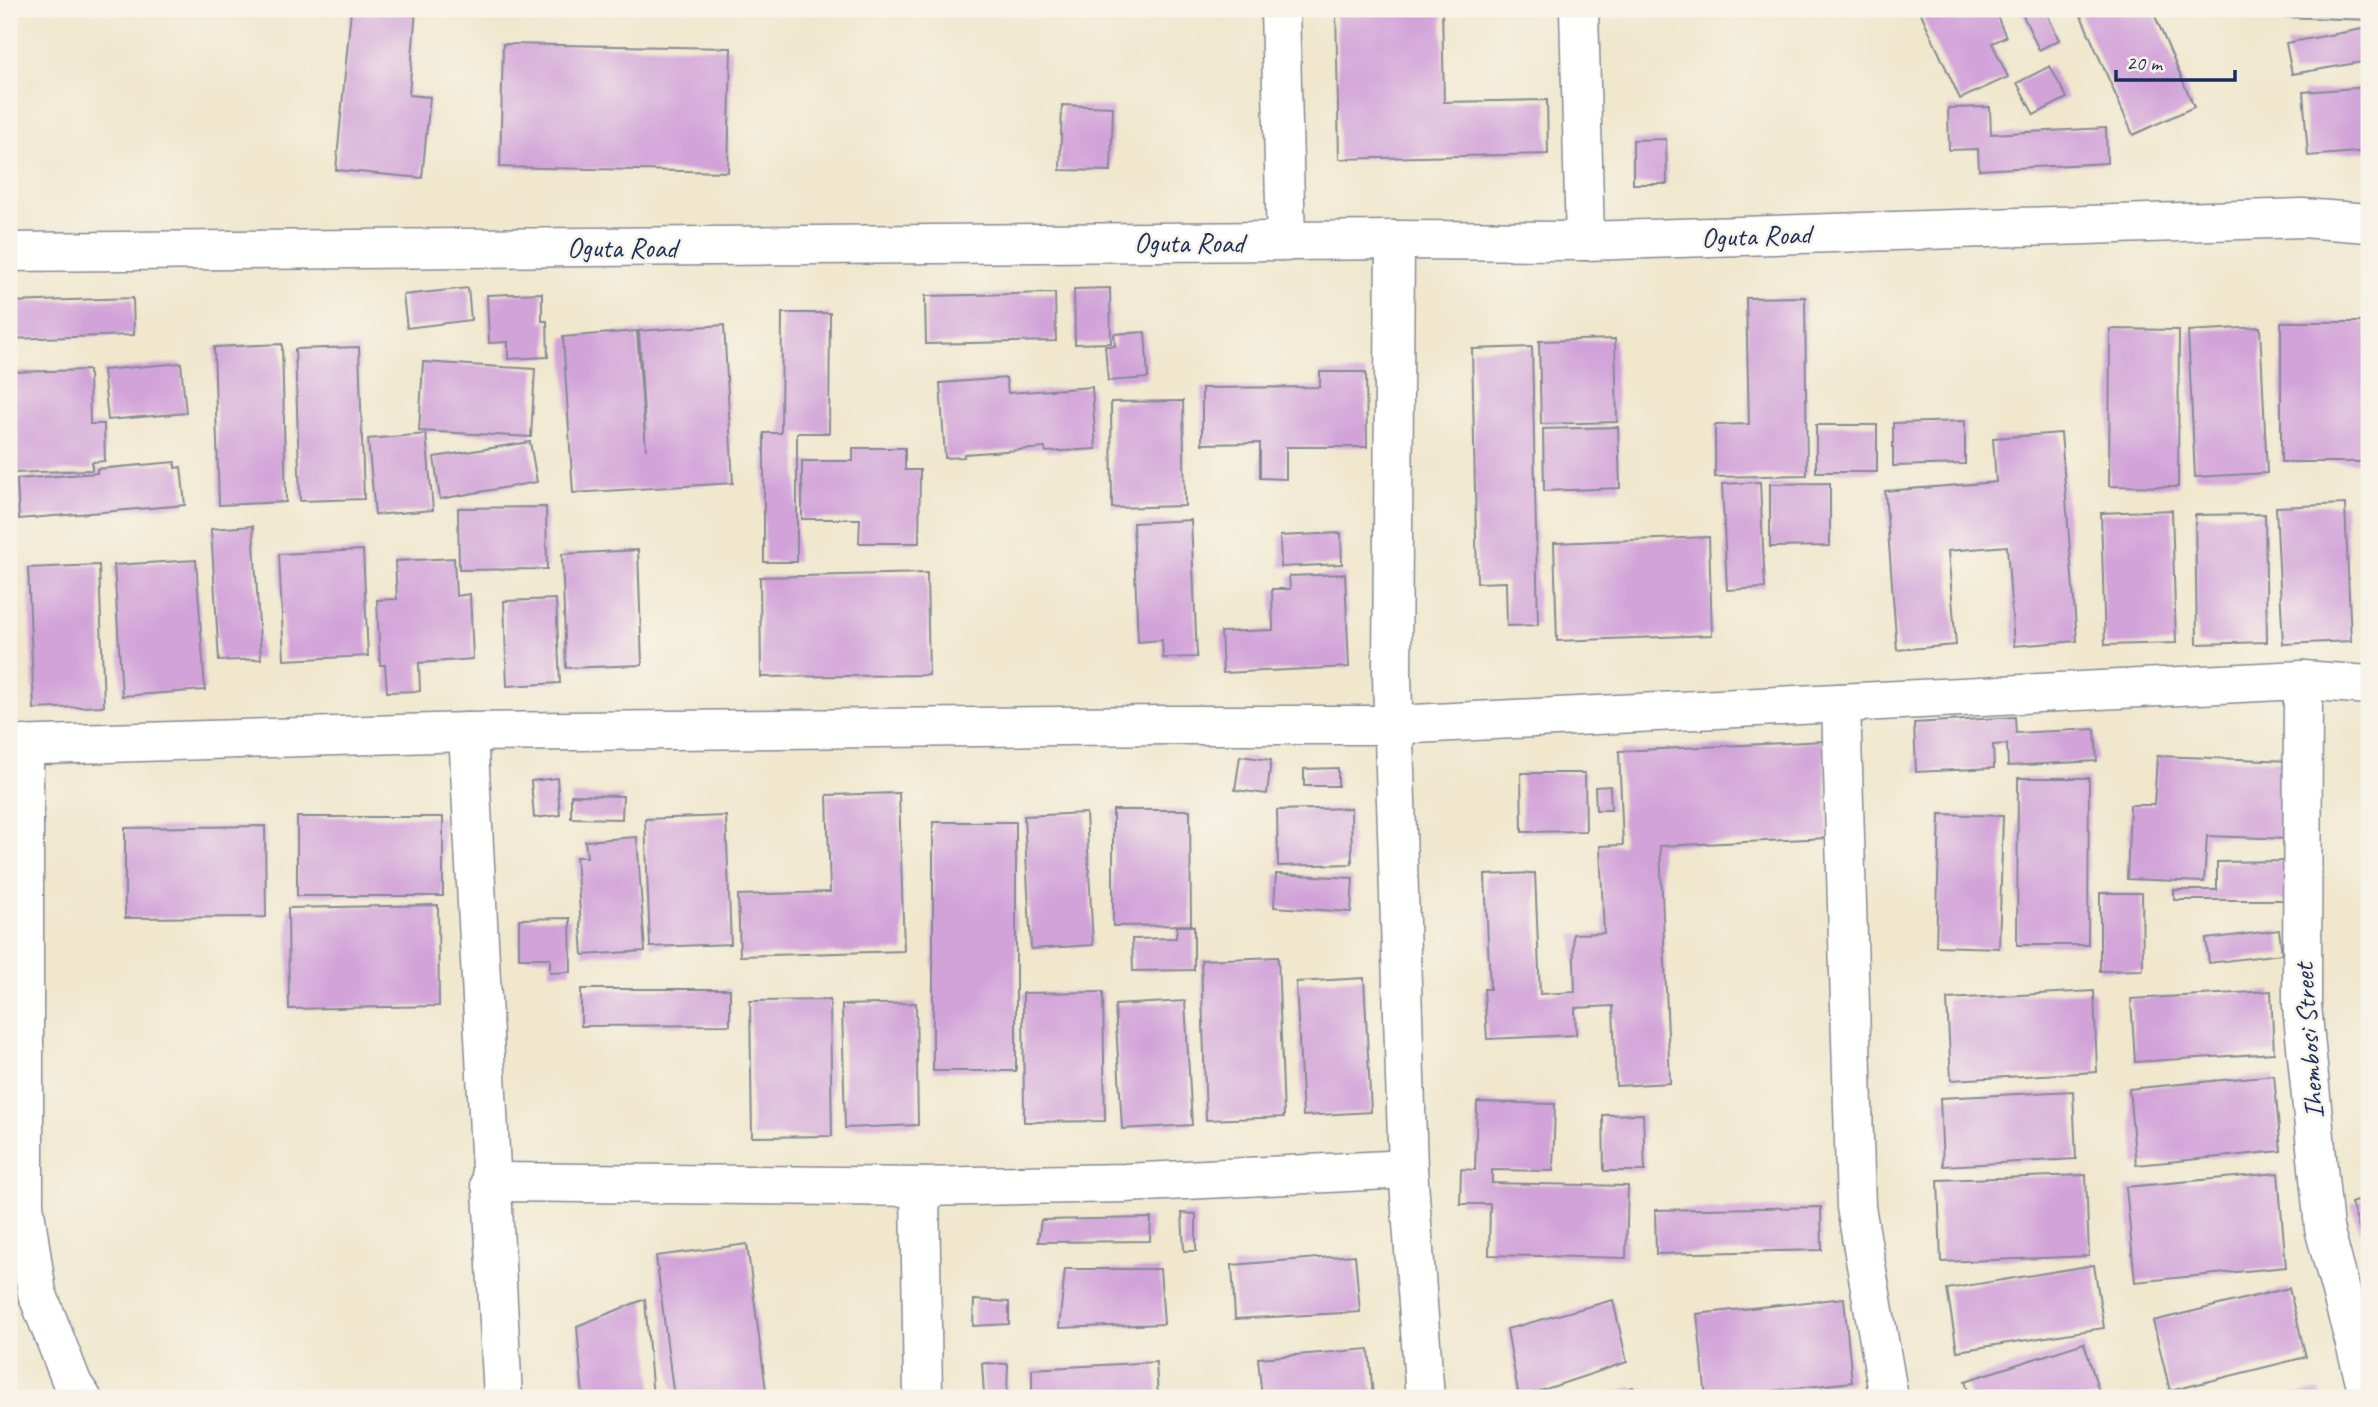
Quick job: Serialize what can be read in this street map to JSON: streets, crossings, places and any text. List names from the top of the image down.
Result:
{
  "streets": {
    "street": ["Oguta Road", "Ihembosi Street"]
  },
  "scale_bar": "20 m"
}
